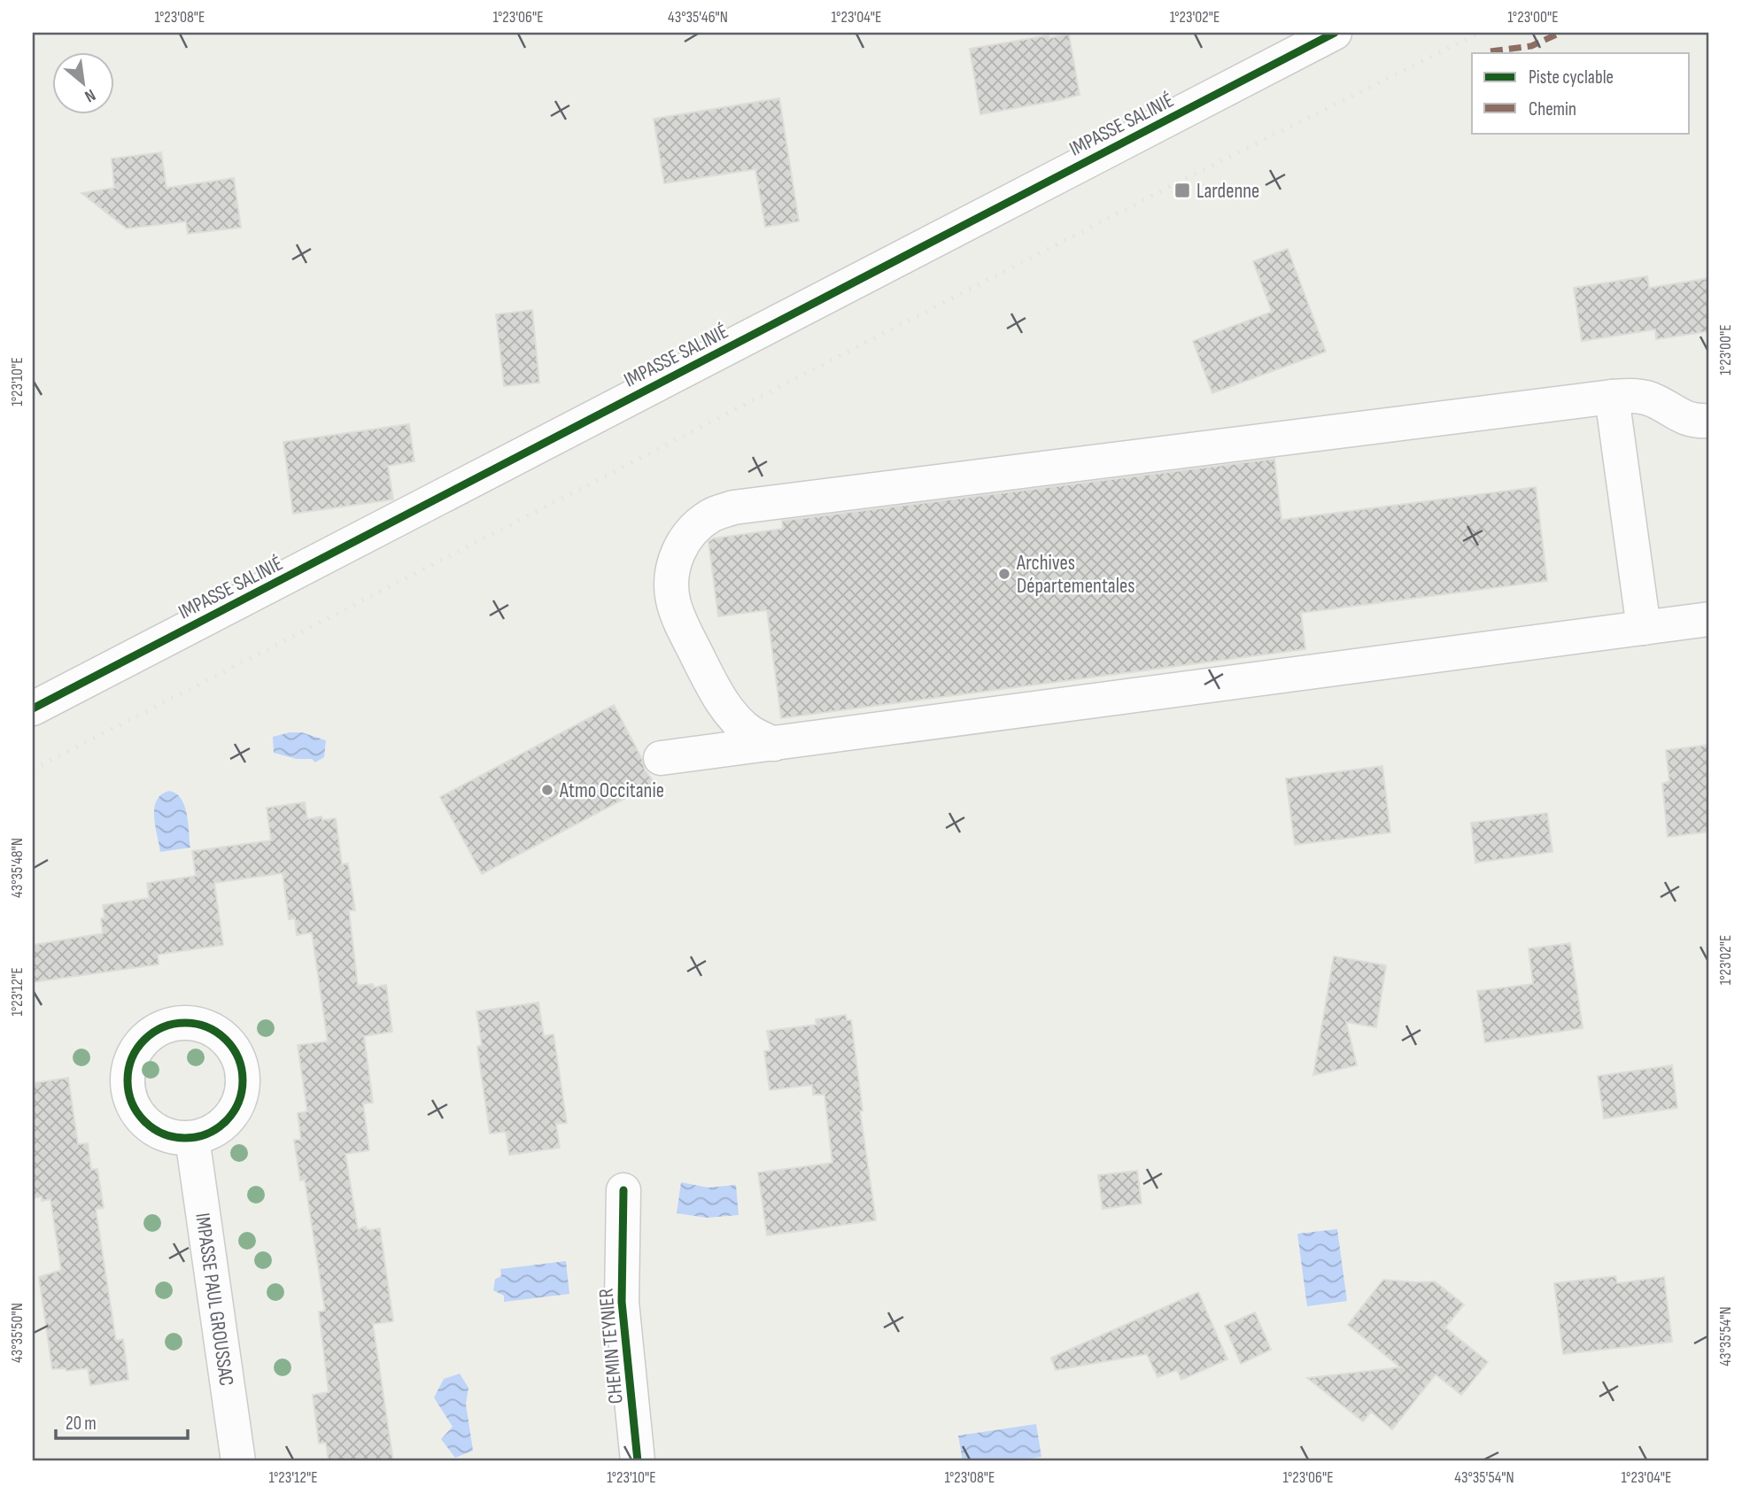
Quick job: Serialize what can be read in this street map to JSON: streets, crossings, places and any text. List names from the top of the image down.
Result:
{
  "streets": {
    "street": ["IMPASSE SALINIÉ", "IMPASSE PAUL GROUSSAC", "CHEMIN TEYNIER"]
  },
  "places": {
    "transit": ["Lardenne"],
    "other": ["Archives Départementales", "Atmo Occitanie"]
  },
  "legend": ["Piste cyclable", "Chemin"],
  "scale_bar": "20 m",
  "north": "bottom right",
  "coordinates": [
    "1°23'08\"E",
    "1°23'06\"E",
    "43°35'46\"N",
    "1°23'04\"E",
    "1°23'02\"E",
    "1°23'00\"E",
    "1°23'10\"E",
    "43°35'48\"N",
    "1°23'12\"E",
    "43°35'50\"N",
    "43°35'54\"N"
  ]
}
